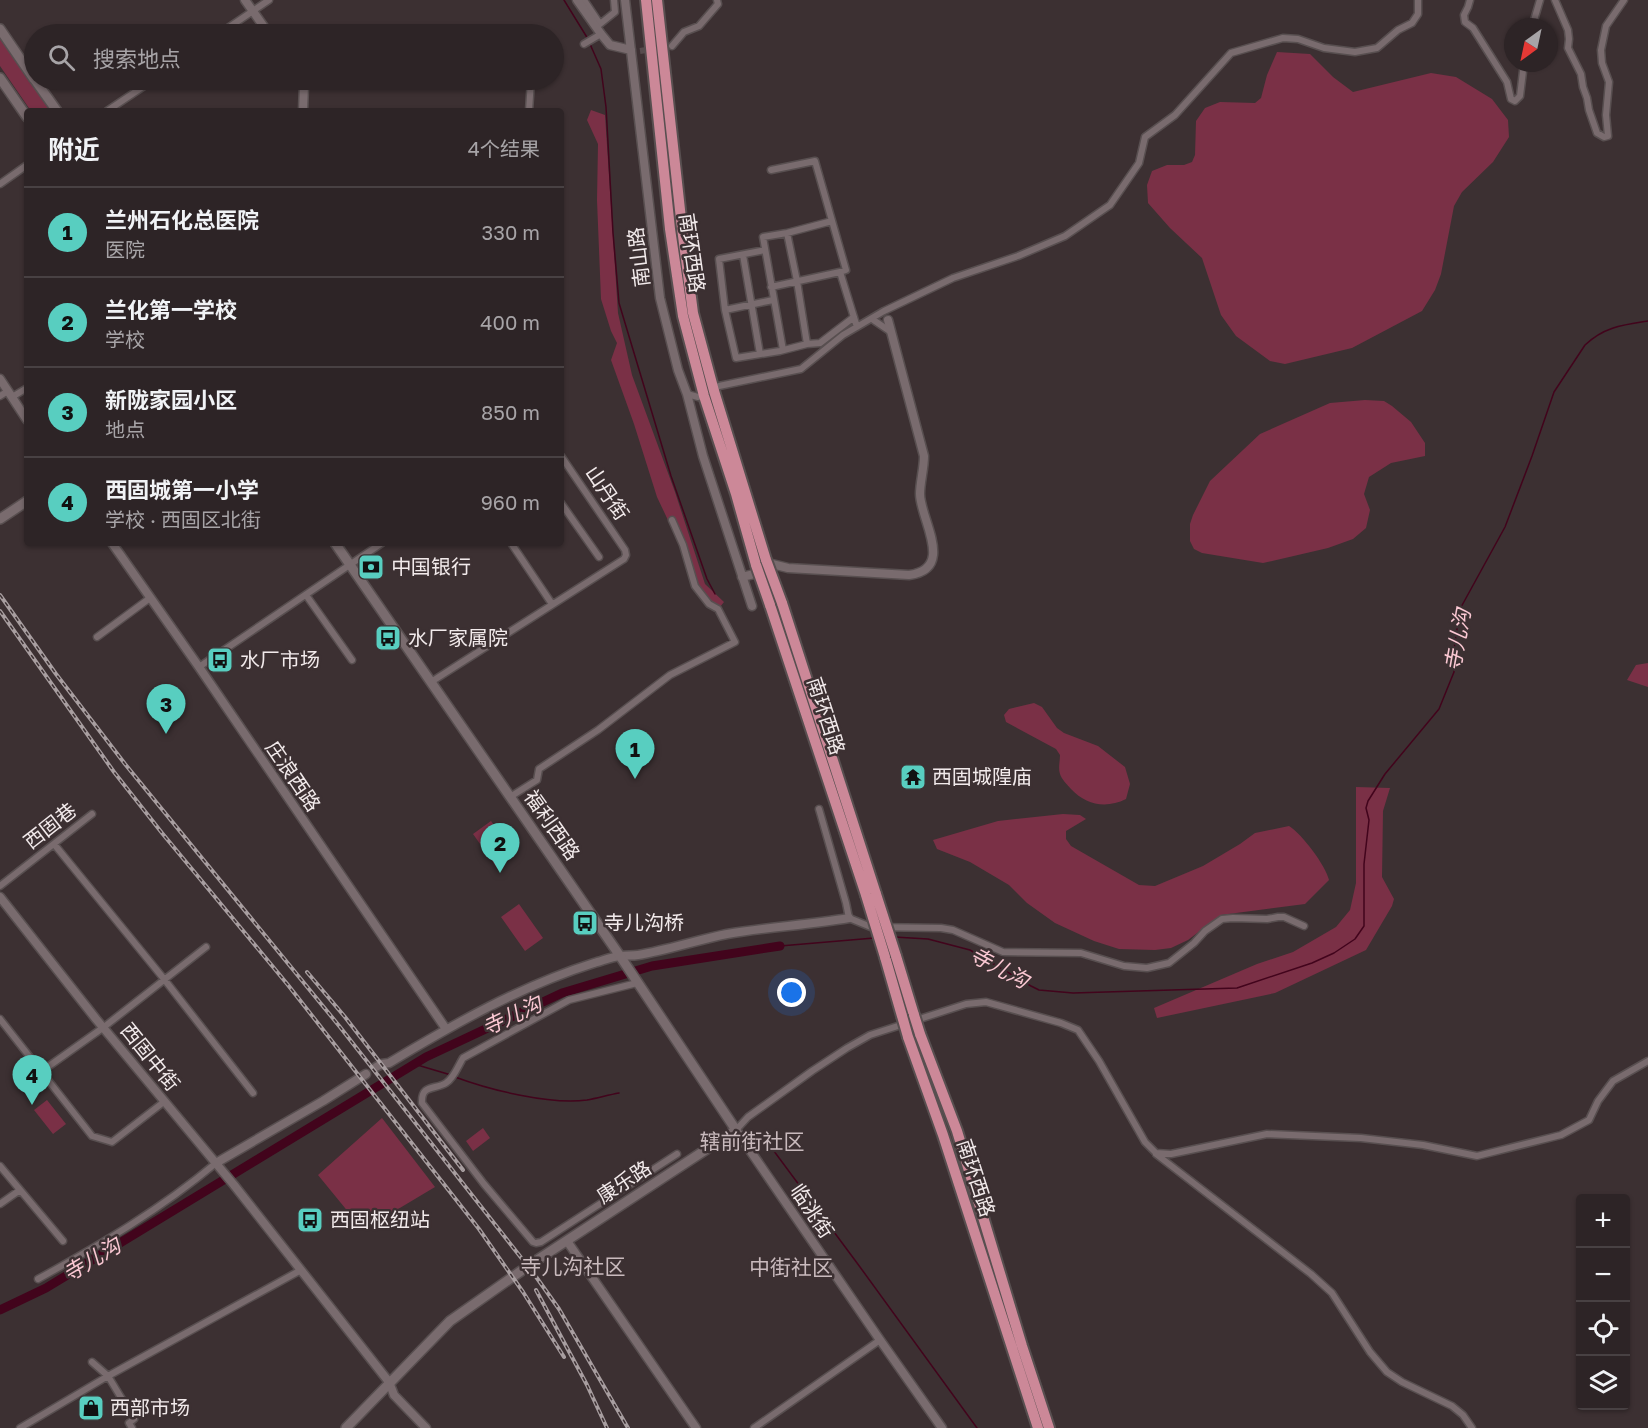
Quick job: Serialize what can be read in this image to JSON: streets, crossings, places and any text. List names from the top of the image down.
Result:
{
  "streets": {
    "highway": ["南环西路"],
    "main road": ["福利西路", "康乐路"],
    "street": [
      "南山路",
      "山丹街",
      "庄浪西路",
      "西固巷",
      "西固中街",
      "临洮街"
    ]
  },
  "crossings": [
    ["福利西路", "康乐路"],
    ["福利西路", "临洮街"],
    ["康乐路", "临洮街"]
  ],
  "districts": ["辖前街社区", "寺儿沟社区", "中街社区"],
  "water": ["寺儿沟"],
  "places": {
    "bank": ["中国银行"],
    "bus stop": [
      "水厂家属院",
      "水厂市场",
      "寺儿沟桥",
      "西固枢纽站"
    ],
    "temple": ["西固城隍庙"],
    "shop": ["西部市场"]
  },
  "north": "bottom left",
  "page": {
    "search": "搜索地点",
    "heading": ["附近", "4个结果"],
    "list": [
      {
        "mark": "1",
        "name": "兰州石化总医院",
        "note": "医院",
        "value": "330 m"
      },
      {
        "mark": "2",
        "name": "兰化第一学校",
        "note": "学校",
        "value": "400 m"
      },
      {
        "mark": "3",
        "name": "新陇家园小区",
        "note": "地点",
        "value": "850 m"
      },
      {
        "mark": "4",
        "name": "西固城第一小学",
        "note": "学校 · 西固区北街",
        "value": "960 m"
      }
    ],
    "pins": [
      "3",
      "1",
      "2",
      "4"
    ],
    "map_buttons": ["+", "−"]
  }
}
